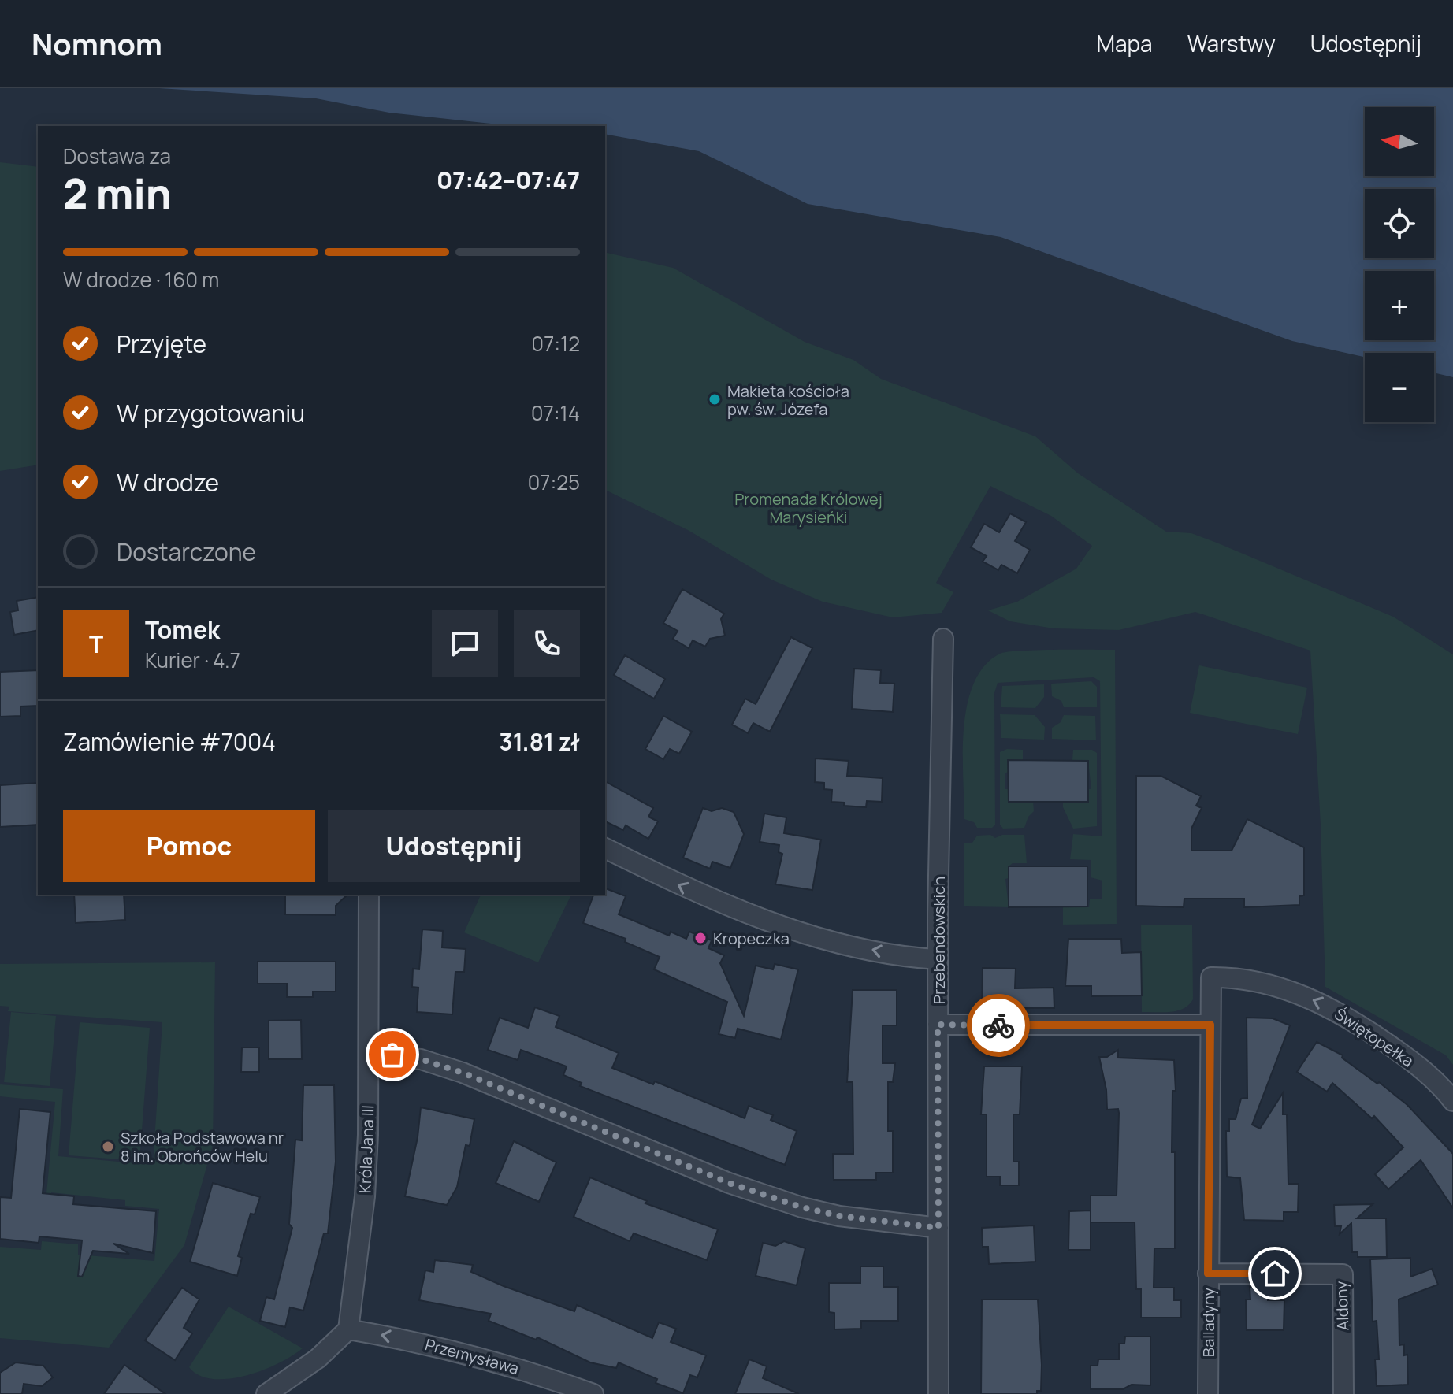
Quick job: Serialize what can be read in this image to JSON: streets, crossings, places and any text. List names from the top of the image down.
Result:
{
  "streets": {
    "street": [
      "Przebendowskich",
      "Świętopełka",
      "Króla Jana III",
      "Aldony",
      "Balladyny",
      "Przemysława"
    ]
  },
  "crossings": [
    ["Świętopełka", "Balladyny"],
    ["Króla Jana III", "Przemysława"],
    ["Aldony", "Balladyny"]
  ],
  "one_way": ["Świętopełka", "Przemysława"],
  "parks": ["Promenada Królowej Marysieńki"],
  "places": ["Makieta kościoła pw. św. Józefa", "Kropeczka", "Szkoła Podstawowa nr 8 im. Obrońców Helu"],
  "north": "left",
  "page": {
    "header": "Nomnom",
    "nav": ["Mapa", "Warstwy", "Udostępnij"],
    "map_buttons": ["+", "−"],
    "heading": ["2 min", "Dostawa za", "07:42–07:47"],
    "panel": [
      "Tomek",
      "Kurier · 4.7",
      "Zamówienie #7004",
      "31.81 zł"
    ],
    "bar": "W drodze · 160 m",
    "list": [
      ["Przyjęte", "07:12"],
      ["W przygotowaniu", "07:14"],
      ["W drodze", "07:25"],
      "Dostarczone"
    ],
    "round": "T",
    "buttons": ["Pomoc", "Udostępnij"]
  }
}
